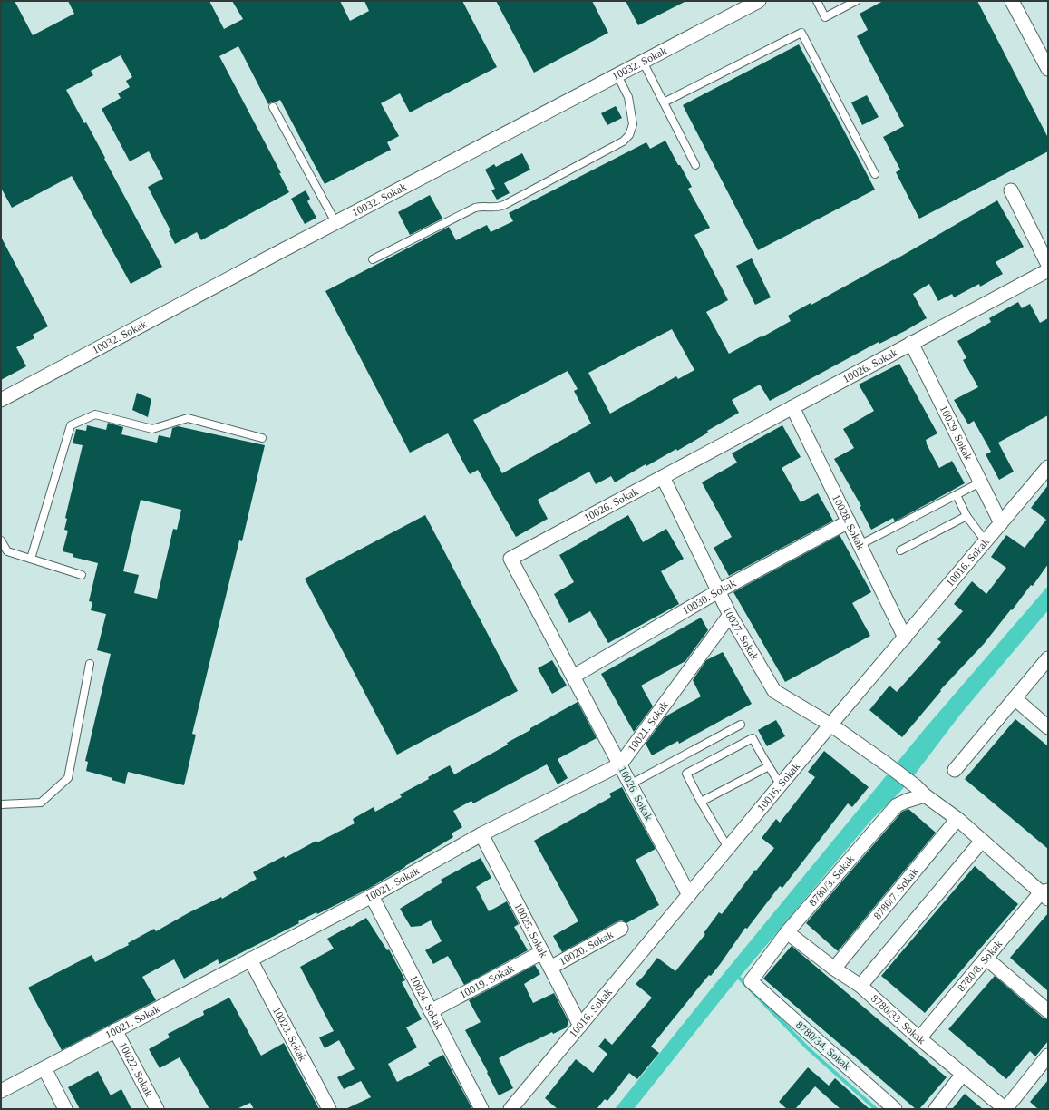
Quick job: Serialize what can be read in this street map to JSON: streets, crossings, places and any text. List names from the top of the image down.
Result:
{
  "streets": {
    "street": [
      "10032. Sokak",
      "10026. Sokak",
      "10029. Sokak",
      "10028. Sokak",
      "10016. Sokak",
      "10030. Sokak",
      "10027. Sokak",
      "10021. Sokak",
      "8780/3. Sokak",
      "8780/7. Sokak",
      "10025. Sokak",
      "10020. Sokak",
      "8780/8. Sokak",
      "10019. Sokak",
      "10024. Sokak",
      "8780/33. Sokak",
      "10023. Sokak",
      "8780/34. Sokak",
      "10022. Sokak"
    ]
  },
  "crossings": [
    ["10026. Sokak", "10029. Sokak"],
    ["10026. Sokak", "10028. Sokak"],
    ["10026. Sokak", "10016. Sokak"],
    ["10026. Sokak", "10030. Sokak"],
    ["10026. Sokak", "10027. Sokak"],
    ["10026. Sokak", "10021. Sokak"],
    ["10029. Sokak", "10016. Sokak"],
    ["10028. Sokak", "10016. Sokak"],
    ["10028. Sokak", "10030. Sokak"],
    ["10016. Sokak", "10027. Sokak"],
    ["10016. Sokak", "10025. Sokak"],
    ["10030. Sokak", "10027. Sokak"],
    ["10027. Sokak", "10021. Sokak"],
    ["10027. Sokak", "8780/3. Sokak"],
    ["10027. Sokak", "8780/7. Sokak"],
    ["10027. Sokak", "8780/8. Sokak"],
    ["10021. Sokak", "10025. Sokak"],
    ["10021. Sokak", "10024. Sokak"],
    ["10021. Sokak", "10023. Sokak"],
    ["10021. Sokak", "10022. Sokak"],
    ["8780/3. Sokak", "8780/33. Sokak"],
    ["8780/3. Sokak", "8780/34. Sokak"],
    ["8780/7. Sokak", "8780/33. Sokak"],
    ["10025. Sokak", "10020. Sokak"],
    ["10025. Sokak", "10019. Sokak"],
    ["8780/8. Sokak", "8780/33. Sokak"],
    ["10019. Sokak", "10024. Sokak"]
  ]
}
